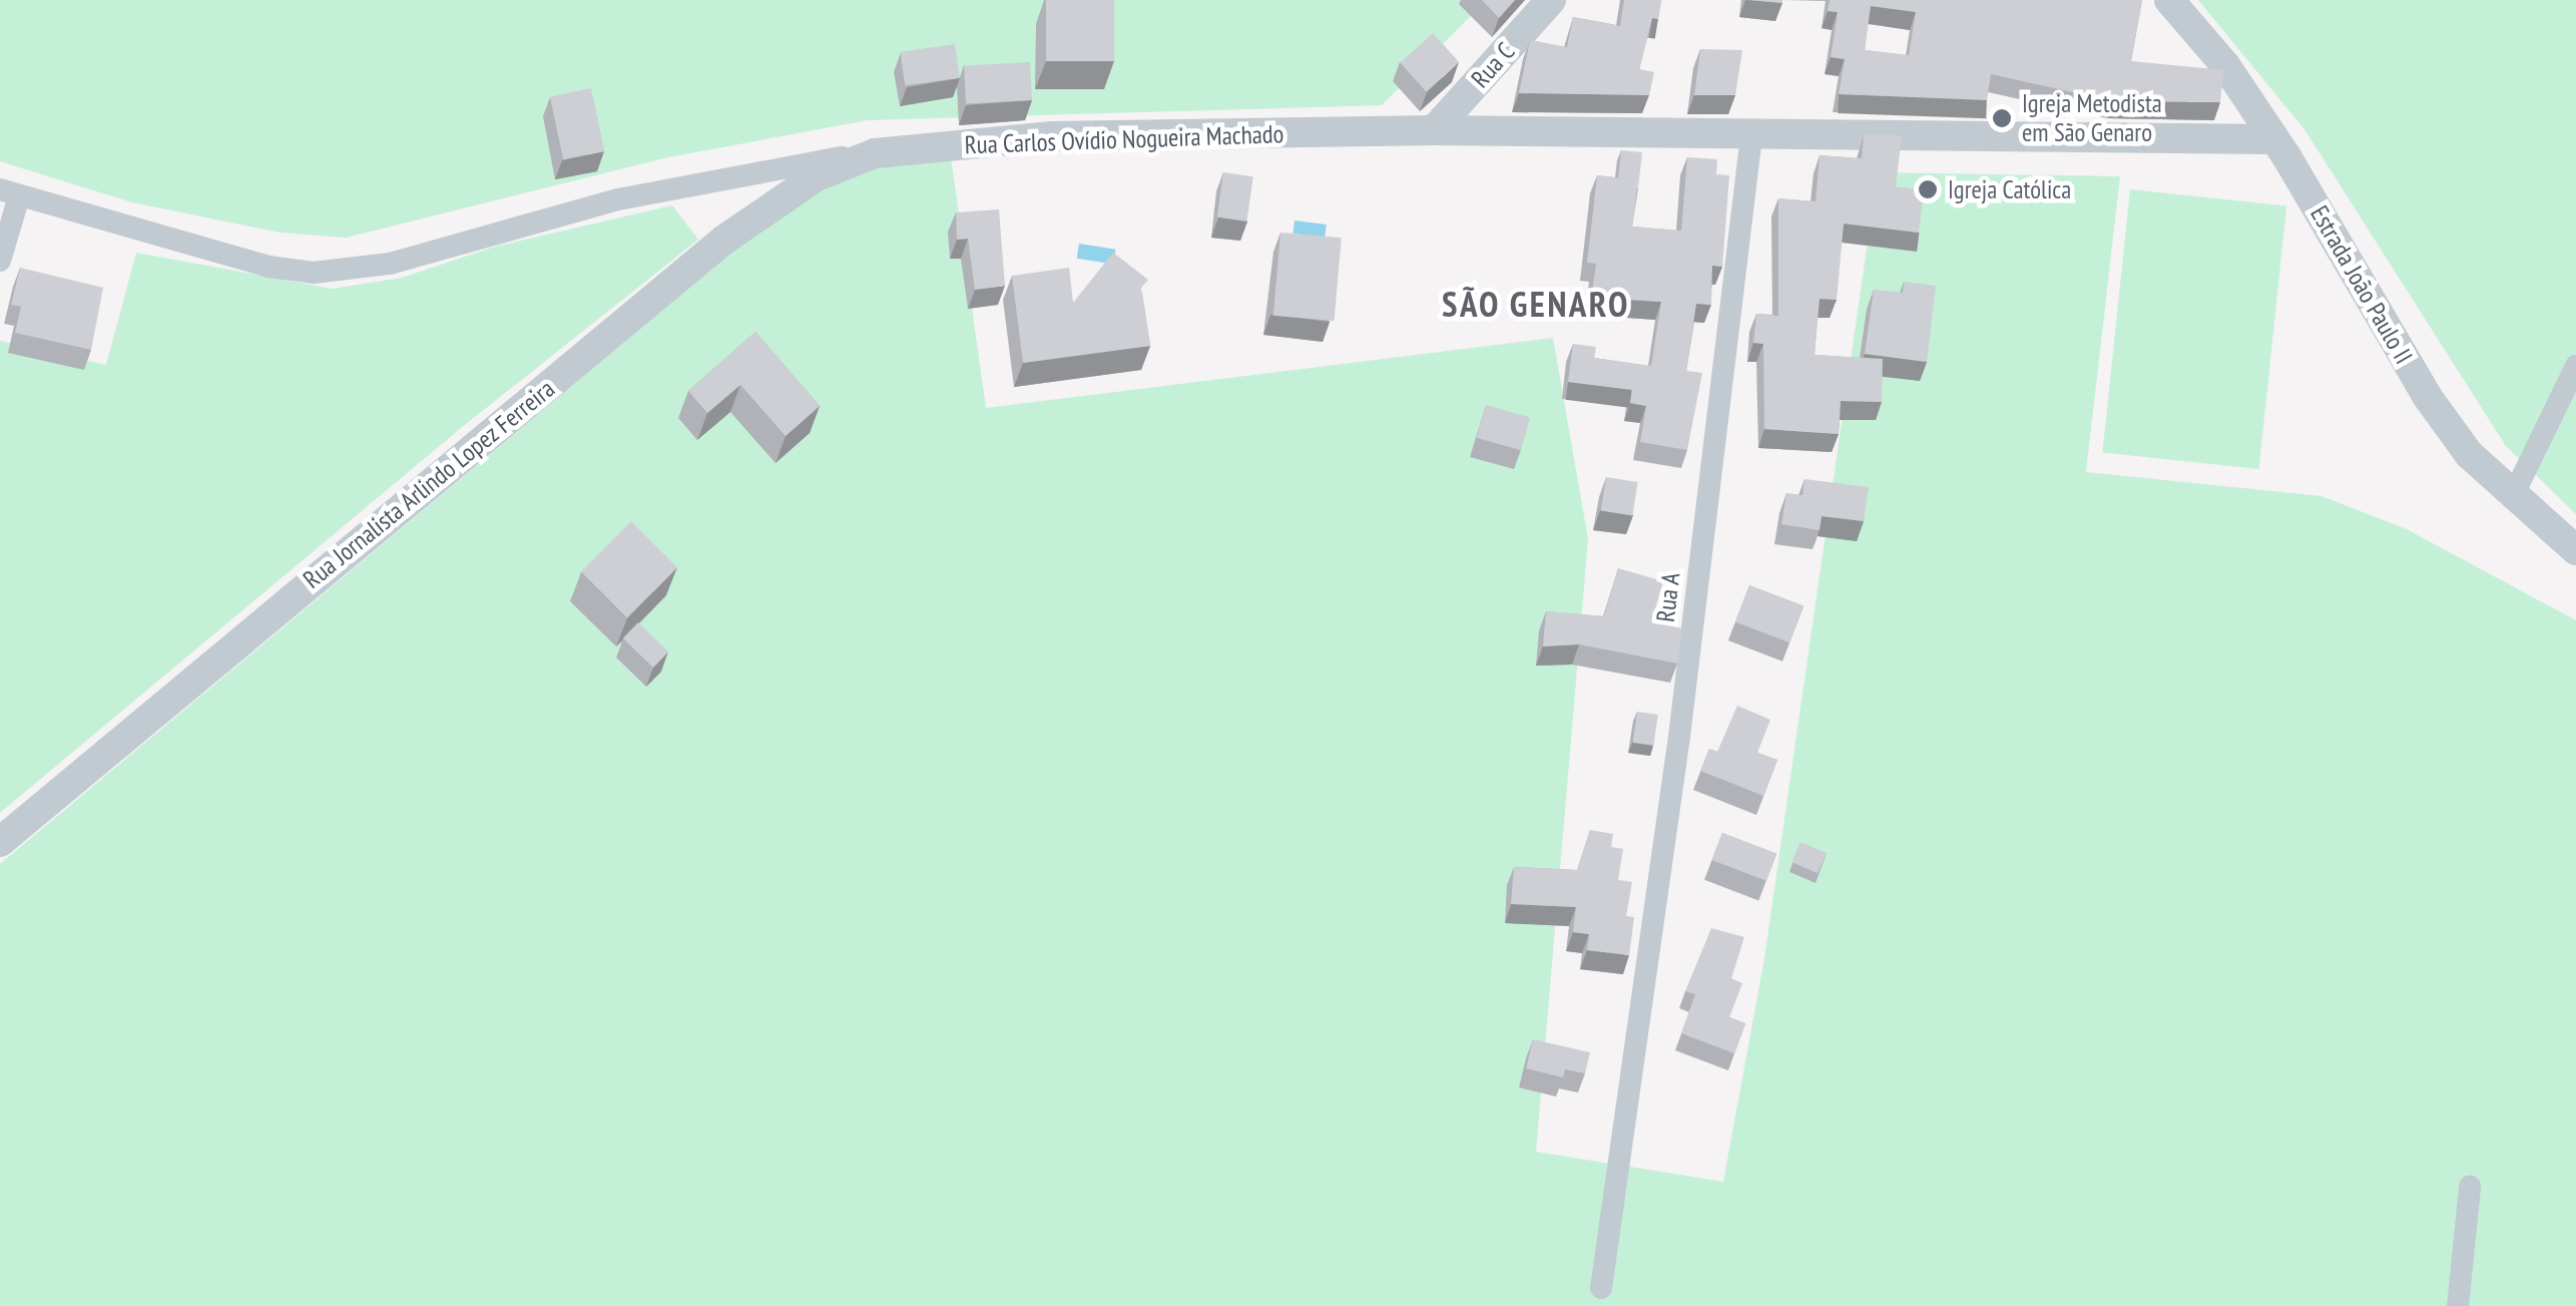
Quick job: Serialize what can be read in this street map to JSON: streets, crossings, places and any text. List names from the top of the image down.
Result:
{
  "streets": {
    "street": [
      "Rua C",
      "Rua Carlos Ovídio Nogueira Machado",
      "Estrada João Paulo II",
      "Rua Jornalista Arlindo Lopez Ferreira",
      "Rua A"
    ]
  },
  "crossings": [
    ["Rua C", "Rua Carlos Ovídio Nogueira Machado"],
    ["Rua Carlos Ovídio Nogueira Machado", "Estrada João Paulo II"],
    ["Rua Carlos Ovídio Nogueira Machado", "Rua Jornalista Arlindo Lopez Ferreira"],
    ["Rua Carlos Ovídio Nogueira Machado", "Rua A"]
  ],
  "districts": ["SÃO GENARO"],
  "places": ["Igreja Metodista em São Genaro", "Igreja Católica"]
}
